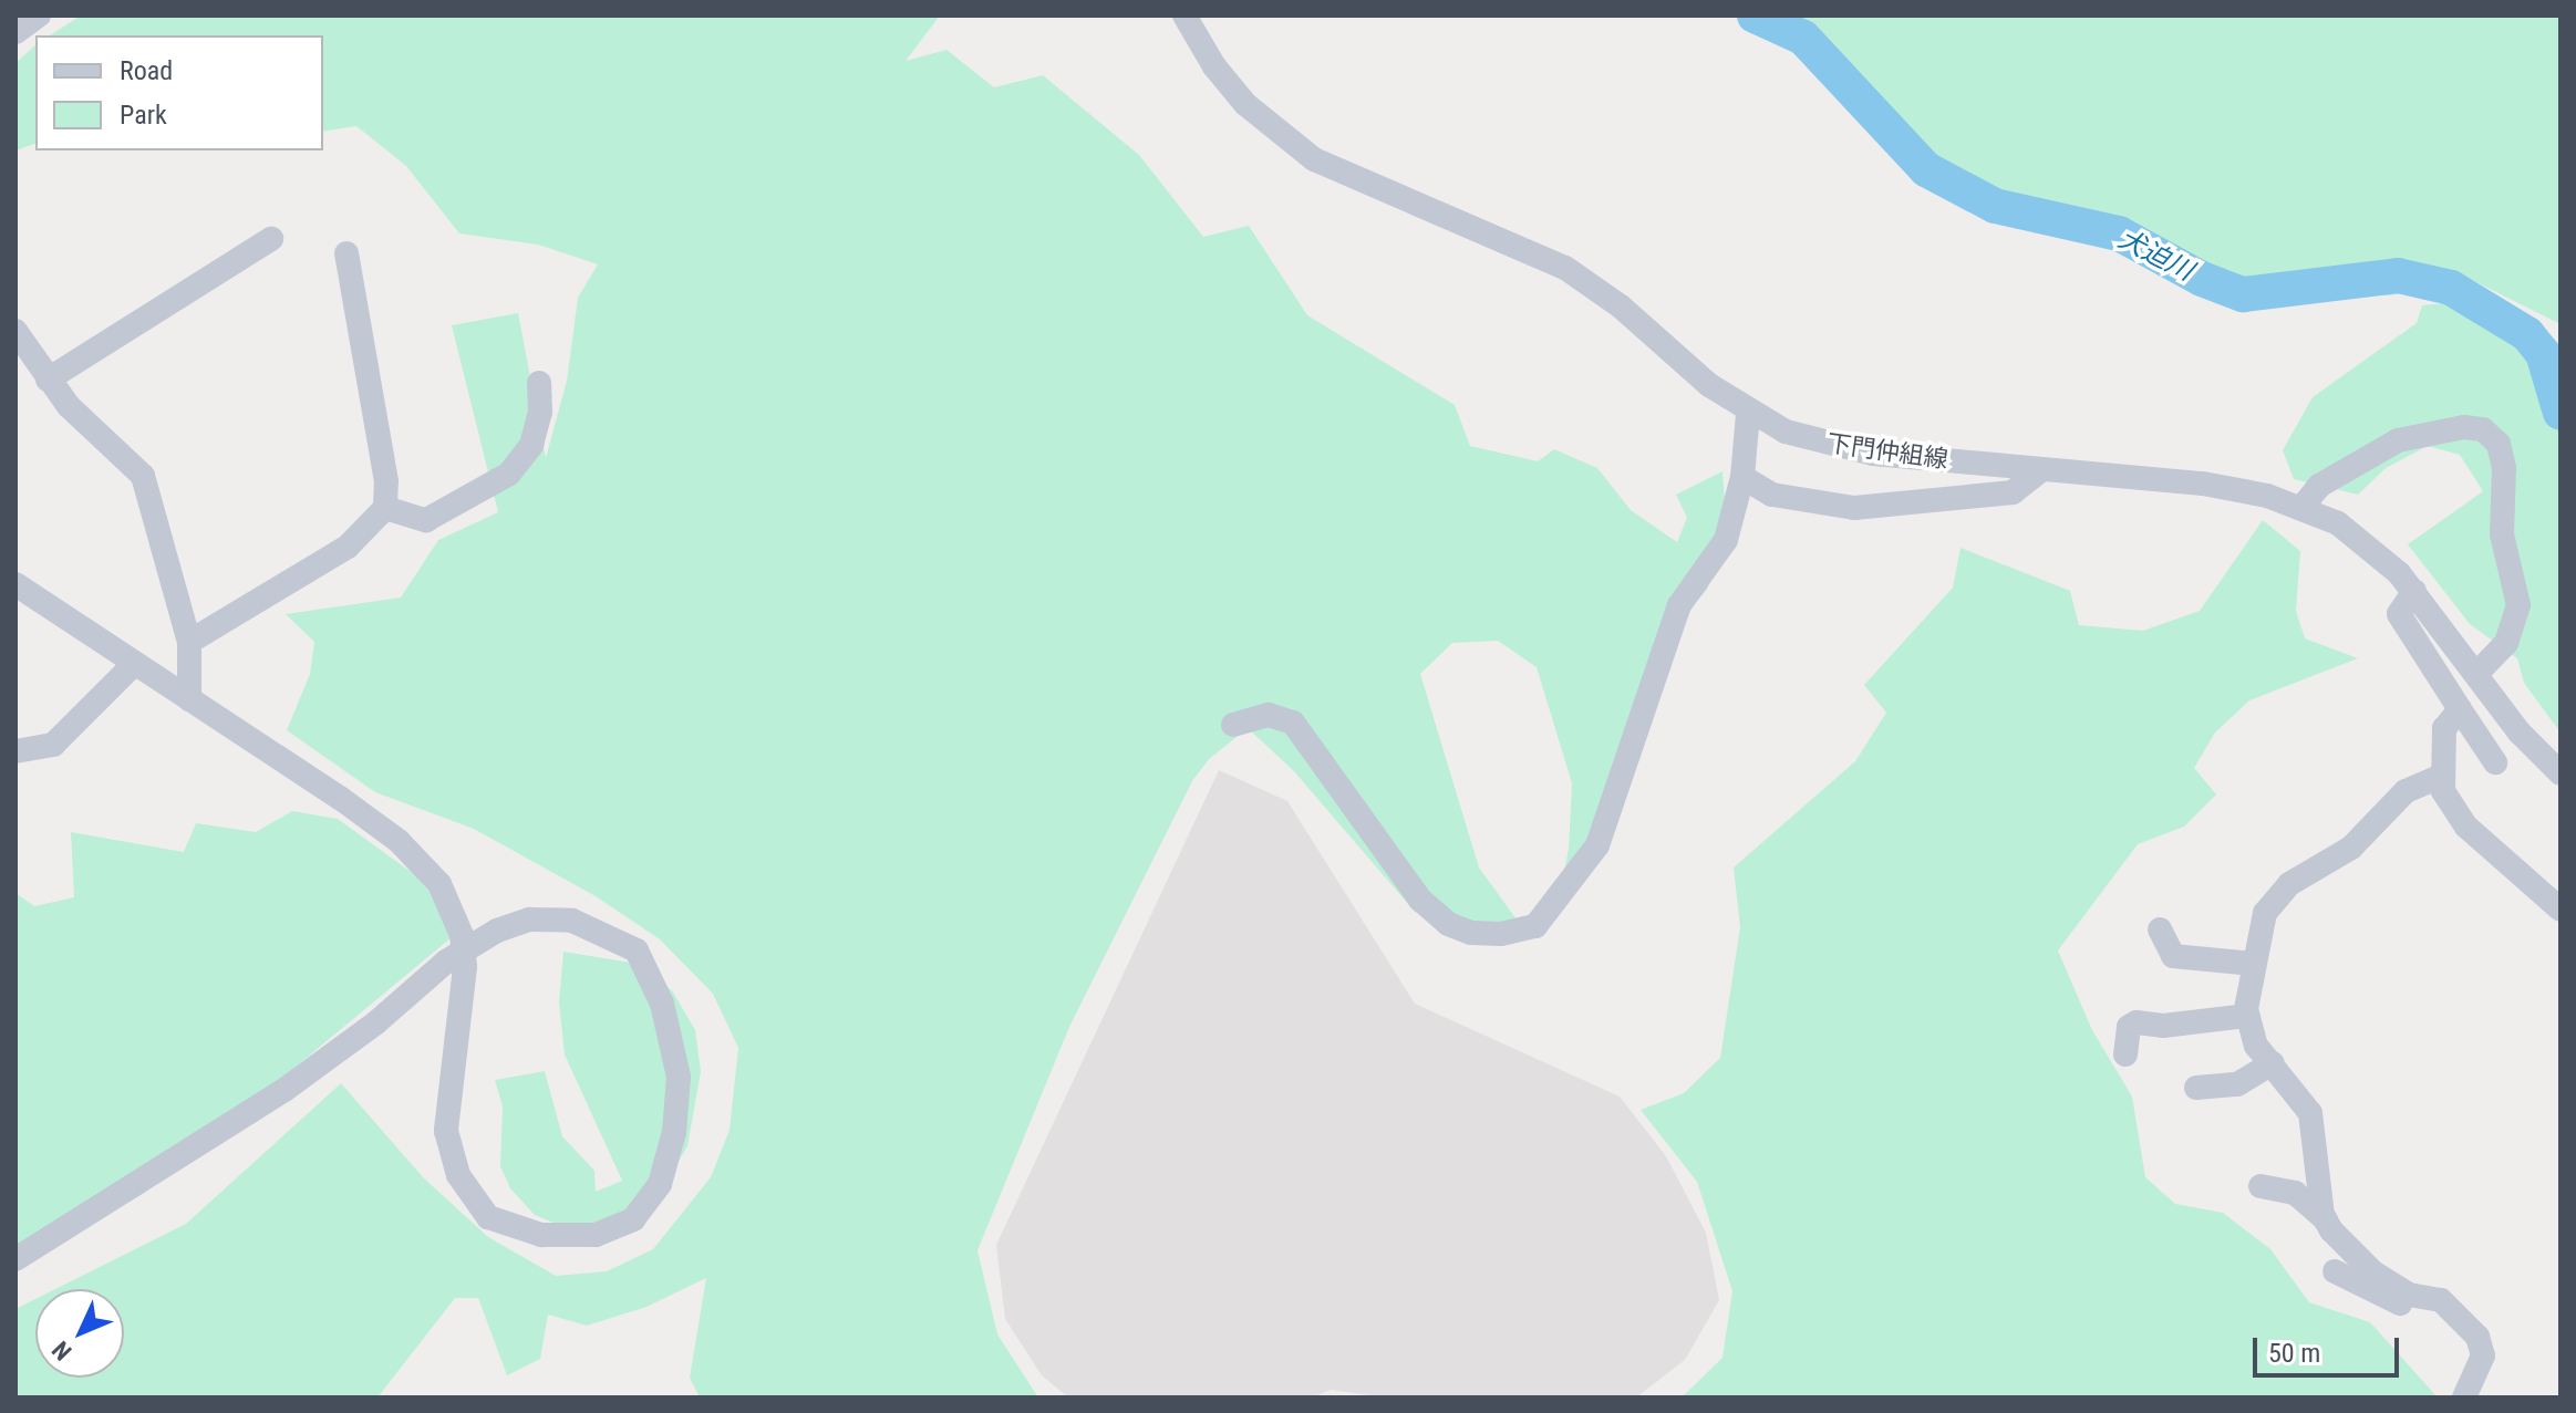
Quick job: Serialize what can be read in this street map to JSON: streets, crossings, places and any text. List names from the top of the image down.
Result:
{
  "streets": {
    "street": ["下門仲組線"]
  },
  "water": ["犬迫川"],
  "legend": ["Road", "Park"],
  "scale_bar": "50 m",
  "north": "bottom left"
}
